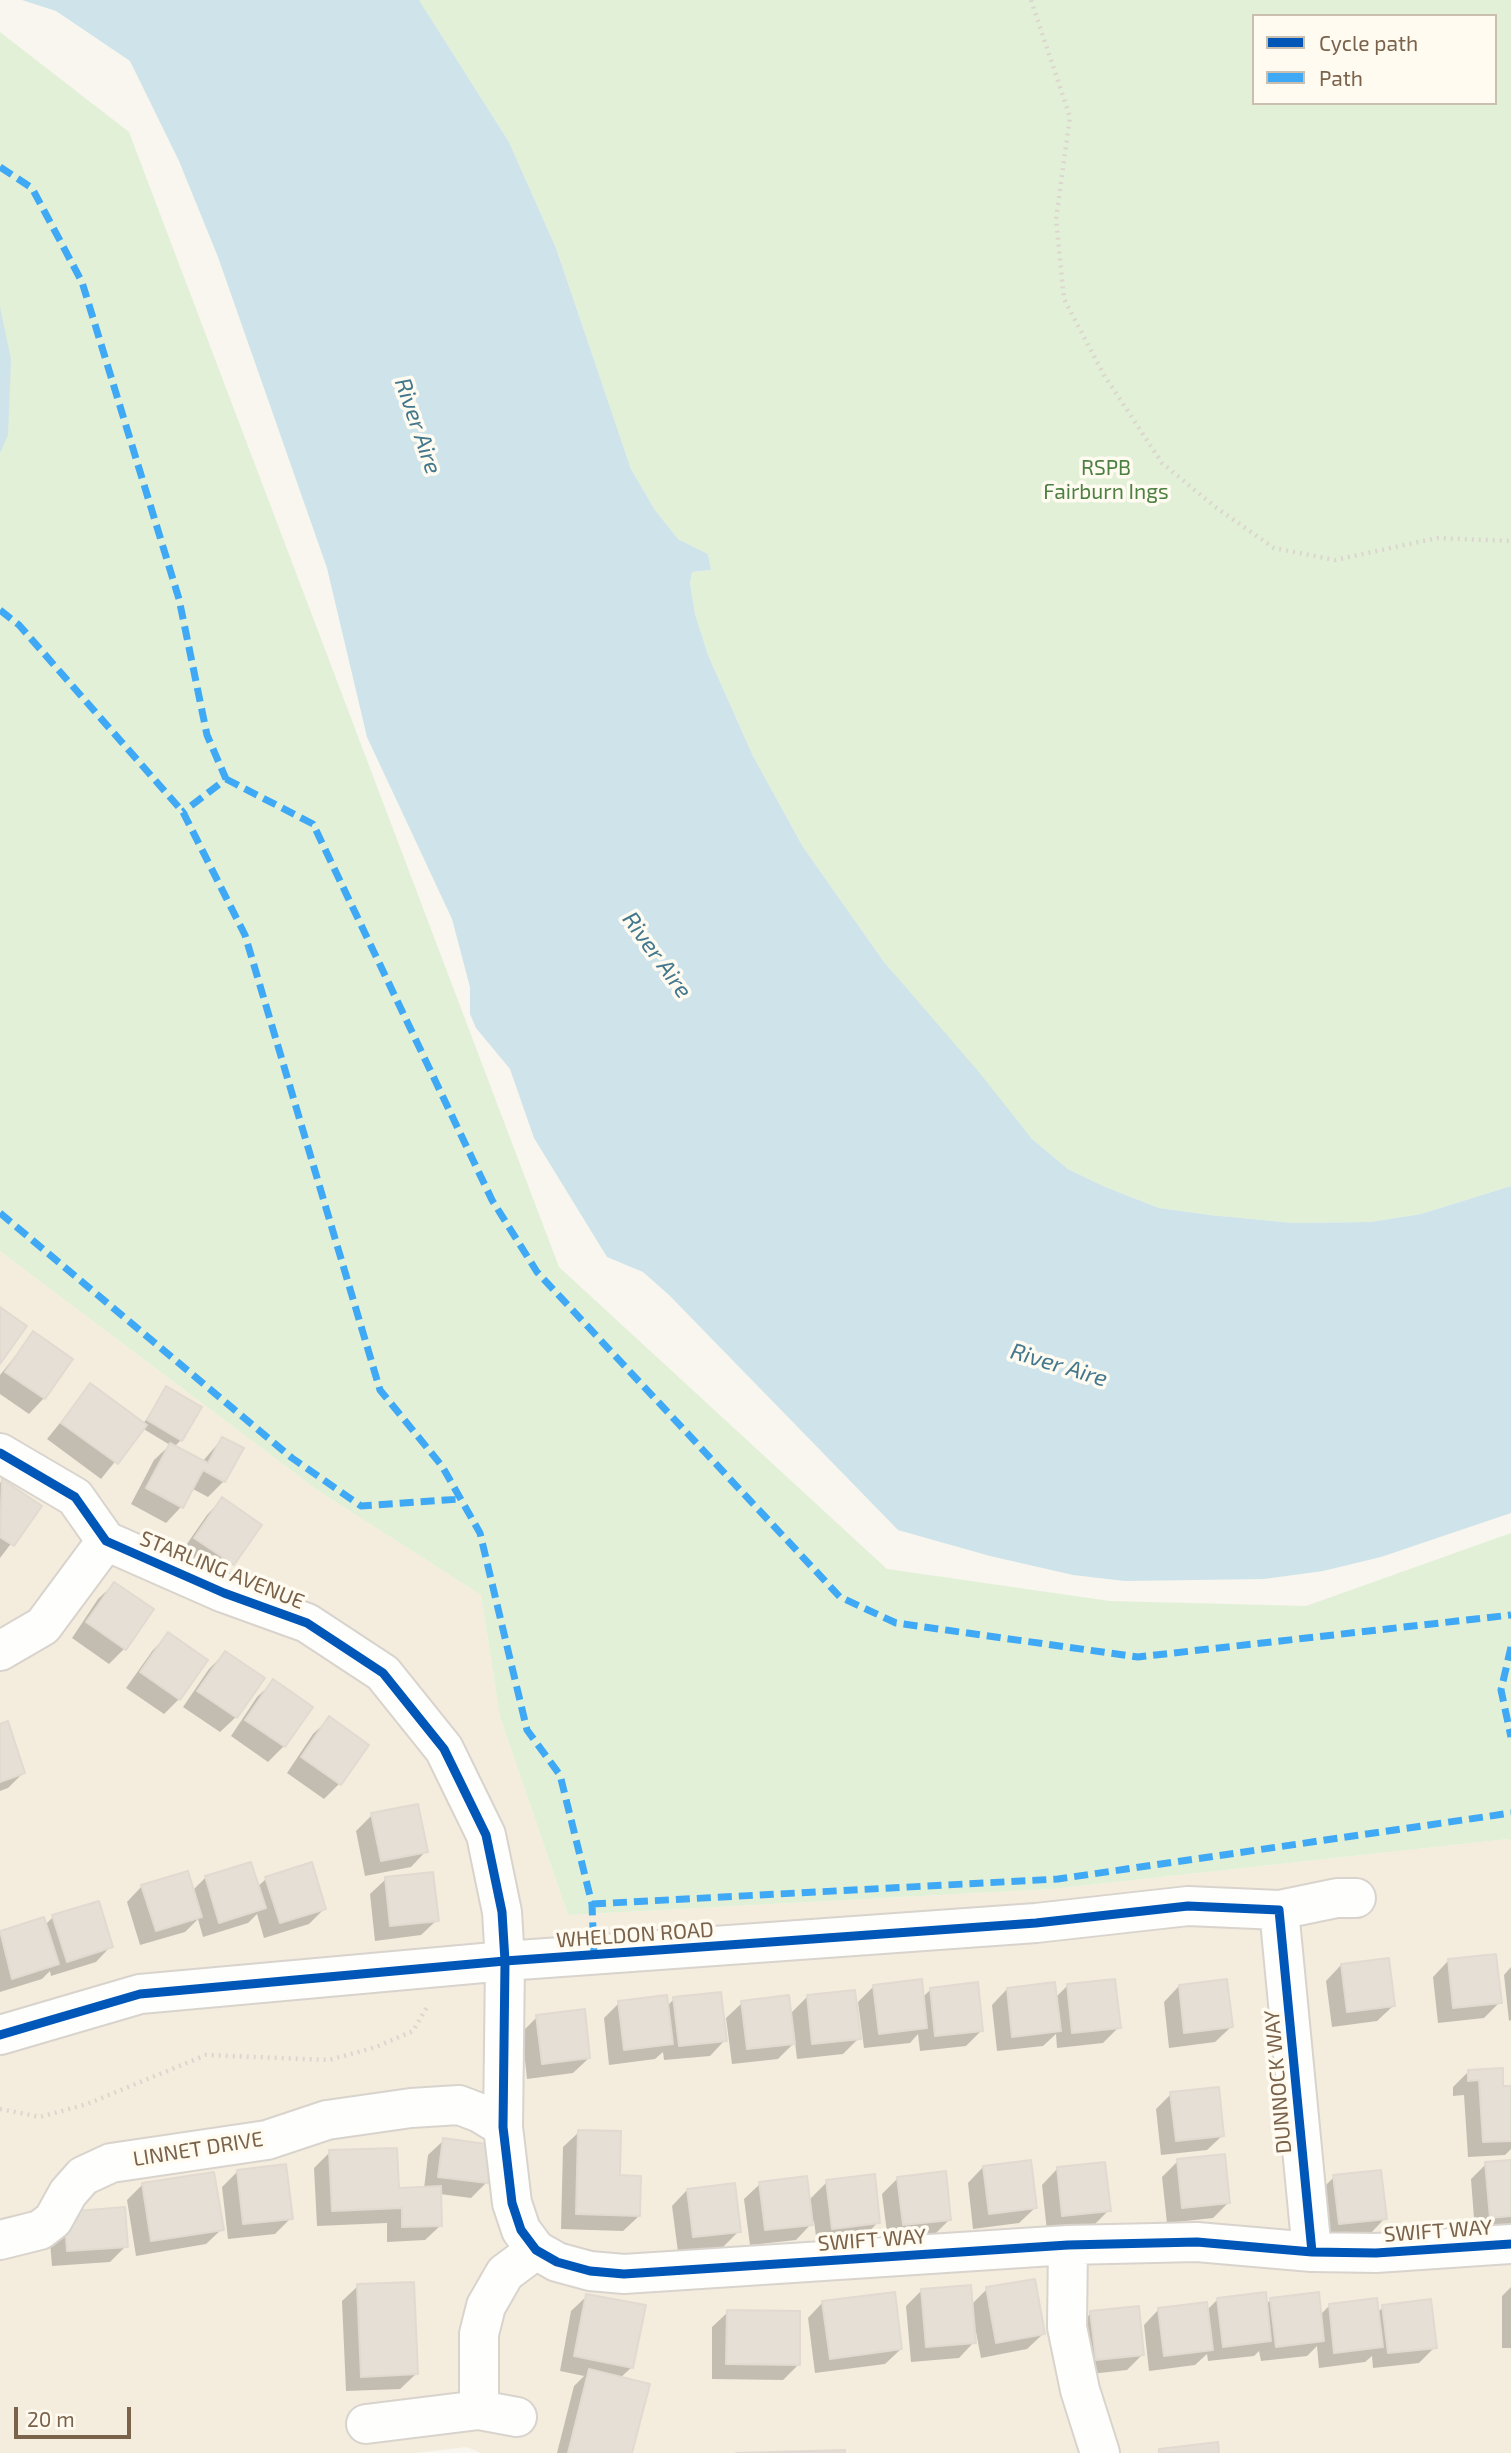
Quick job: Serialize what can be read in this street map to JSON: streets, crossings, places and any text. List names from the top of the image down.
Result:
{
  "streets": {
    "street": [
      "STARLING AVENUE",
      "WHELDON ROAD",
      "DUNNOCK WAY",
      "LINNET DRIVE",
      "SWIFT WAY"
    ]
  },
  "crossings": [
    ["STARLING AVENUE", "WHELDON ROAD"],
    ["WHELDON ROAD", "DUNNOCK WAY"],
    ["DUNNOCK WAY", "SWIFT WAY"]
  ],
  "water": ["River Aire"],
  "parks": ["RSPB Fairburn Ings"],
  "legend": ["Cycle path", "Path"],
  "scale_bar": "20 m"
}
